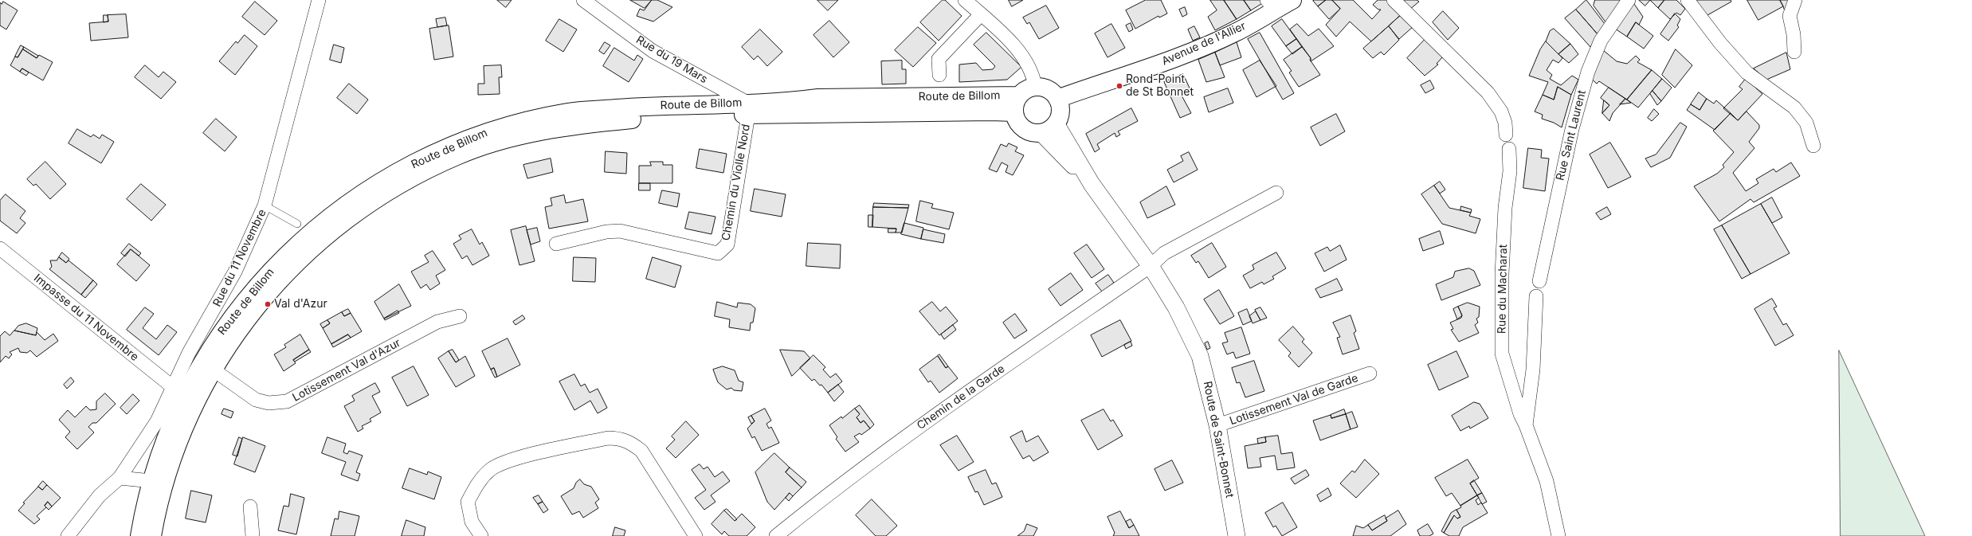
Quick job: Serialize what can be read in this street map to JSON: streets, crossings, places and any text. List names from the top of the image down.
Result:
{
  "streets": {
    "main road": ["Avenue de l'Allier", "Route de Billom"],
    "street": [
      "Rue du 19 Mars",
      "Rue Saint Laurent",
      "Chemin du Violle Nord",
      "Rue du 11 Novembre",
      "Rue du Macharat",
      "Impasse du 11 Novembre",
      "Lotissement Val d'Azur",
      "Chemin de la Garde",
      "Lotissement Val de Garde",
      "Route de Saint-Bonnet"
    ]
  },
  "crossings": [
    ["Avenue de l'Allier", "Route de Billom"],
    ["Avenue de l'Allier", "Route de Saint-Bonnet"],
    ["Rue du 19 Mars", "Route de Billom"],
    ["Rue du 19 Mars", "Chemin du Violle Nord"],
    ["Route de Billom", "Chemin du Violle Nord"],
    ["Route de Billom", "Lotissement Val d'Azur"],
    ["Route de Billom", "Route de Saint-Bonnet"],
    ["Rue du 11 Novembre", "Impasse du 11 Novembre"],
    ["Chemin de la Garde", "Route de Saint-Bonnet"],
    ["Lotissement Val de Garde", "Route de Saint-Bonnet"]
  ],
  "places": ["Rond-Point de St Bonnet", "Val d'Azur"]
}
